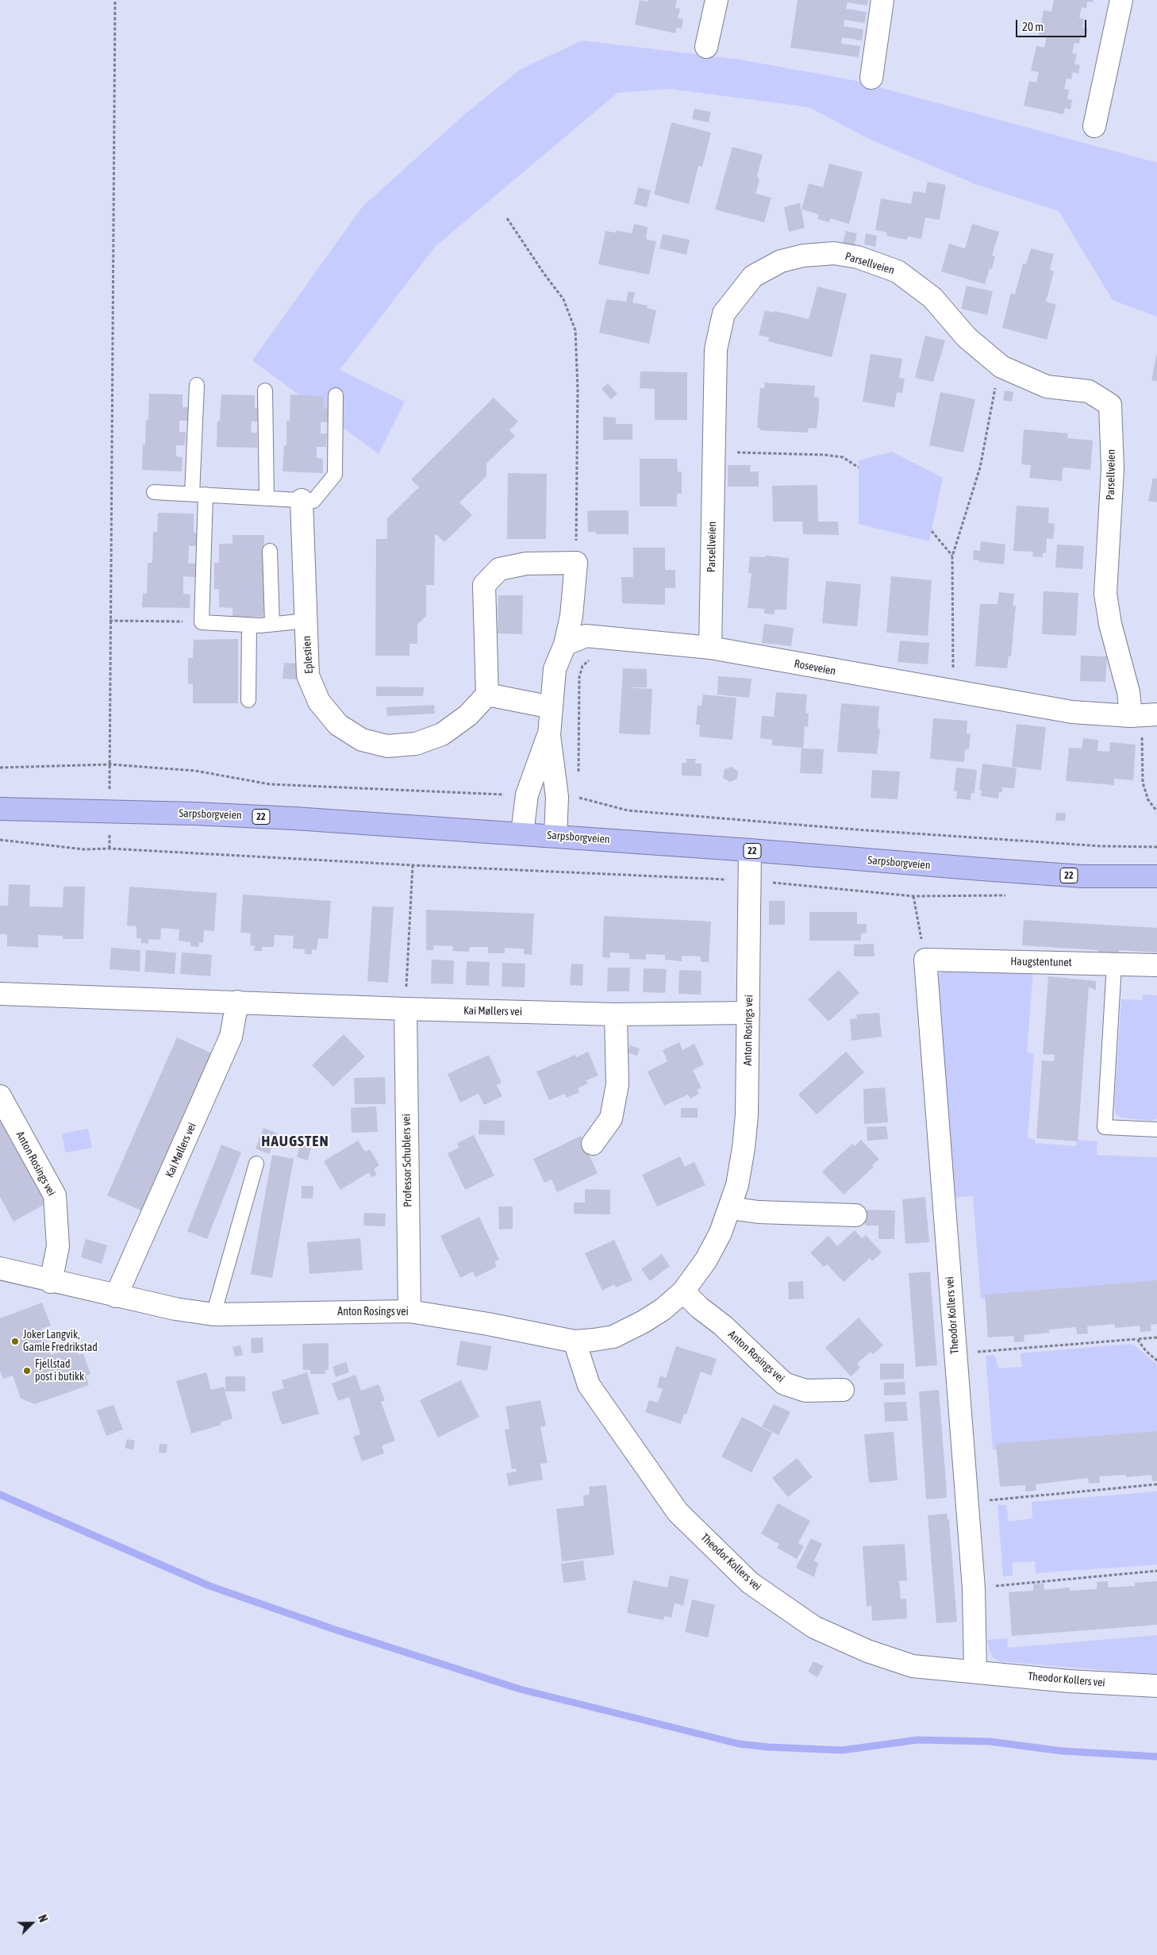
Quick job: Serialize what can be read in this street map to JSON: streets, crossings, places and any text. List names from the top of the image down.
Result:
{
  "streets": {
    "highway": ["Sarpsborgveien", "22"],
    "street": [
      "Parsellveien",
      "Eplestien",
      "Roseveien",
      "Haugstentunet",
      "Kai Møllers vei",
      "Anton Rosings vei",
      "Professor Schublers vei",
      "Theodor Kollers vei"
    ]
  },
  "crossings": [
    ["Parsellveien", "Roseveien"],
    ["Sarpsborgveien", "Anton Rosings vei"],
    ["Haugstentunet", "Theodor Kollers vei"],
    ["Kai Møllers vei", "Anton Rosings vei"],
    ["Kai Møllers vei", "Professor Schublers vei"],
    ["Anton Rosings vei", "Professor Schublers vei"],
    ["Anton Rosings vei", "Theodor Kollers vei"]
  ],
  "districts": ["HAUGSTEN"],
  "places": ["Joker Langvik, Gamle Fredrikstad", "Fjellstad post i butikk"],
  "scale_bar": "20 m",
  "north": "top right"
}
